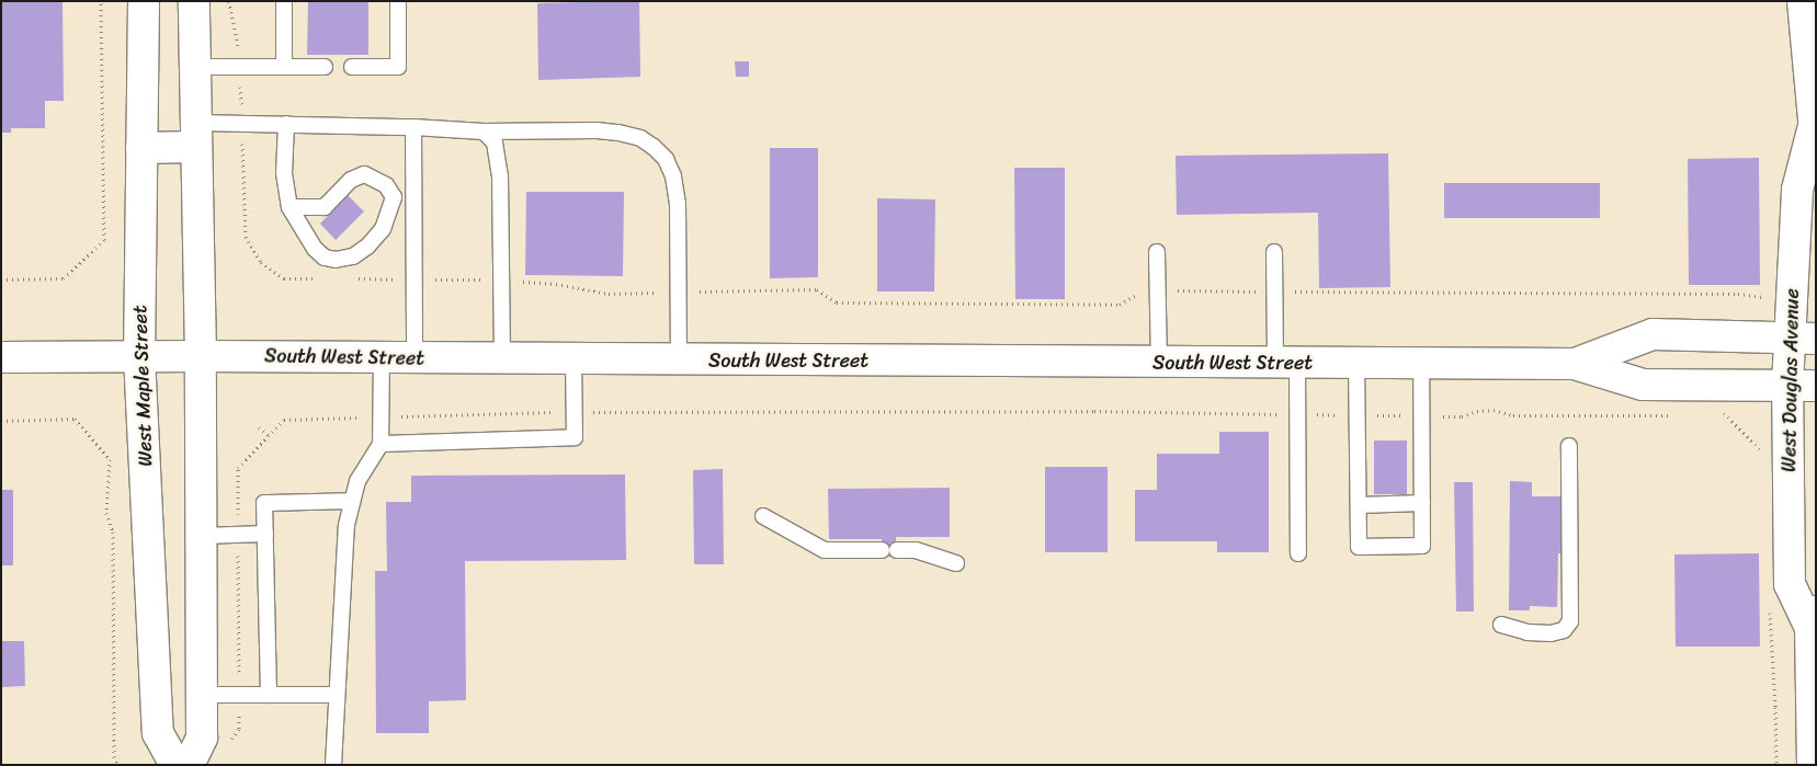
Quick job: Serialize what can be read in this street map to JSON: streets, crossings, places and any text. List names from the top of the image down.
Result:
{
  "streets": {
    "main road": ["South West Street", "West Douglas Avenue", "West Maple Street"]
  },
  "crossings": [
    ["South West Street", "West Douglas Avenue"],
    ["South West Street", "West Maple Street"]
  ]
}
